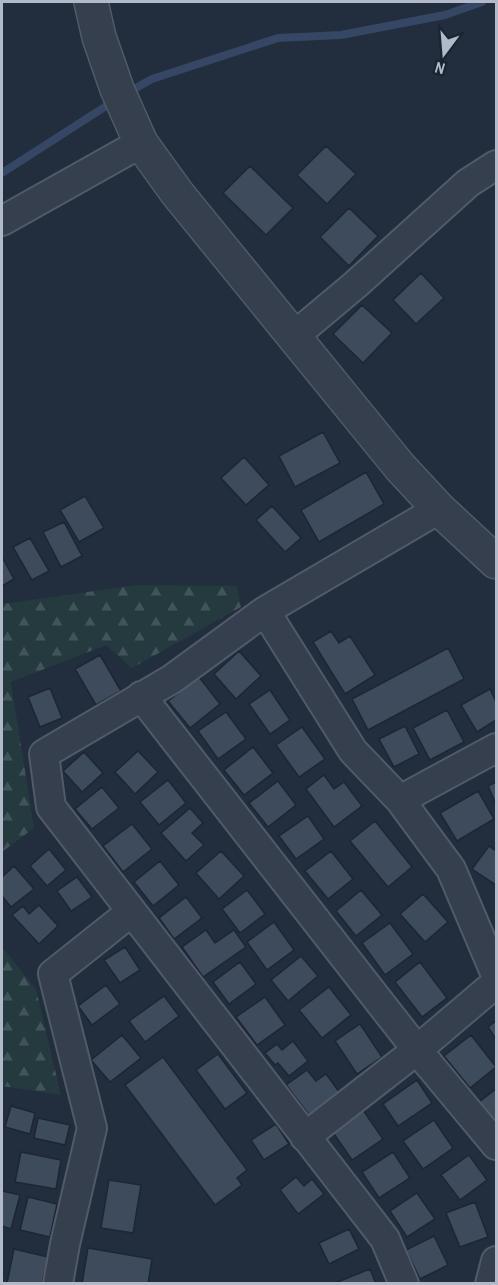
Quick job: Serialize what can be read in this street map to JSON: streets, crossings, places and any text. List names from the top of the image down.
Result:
{
  "north": "bottom"
}
